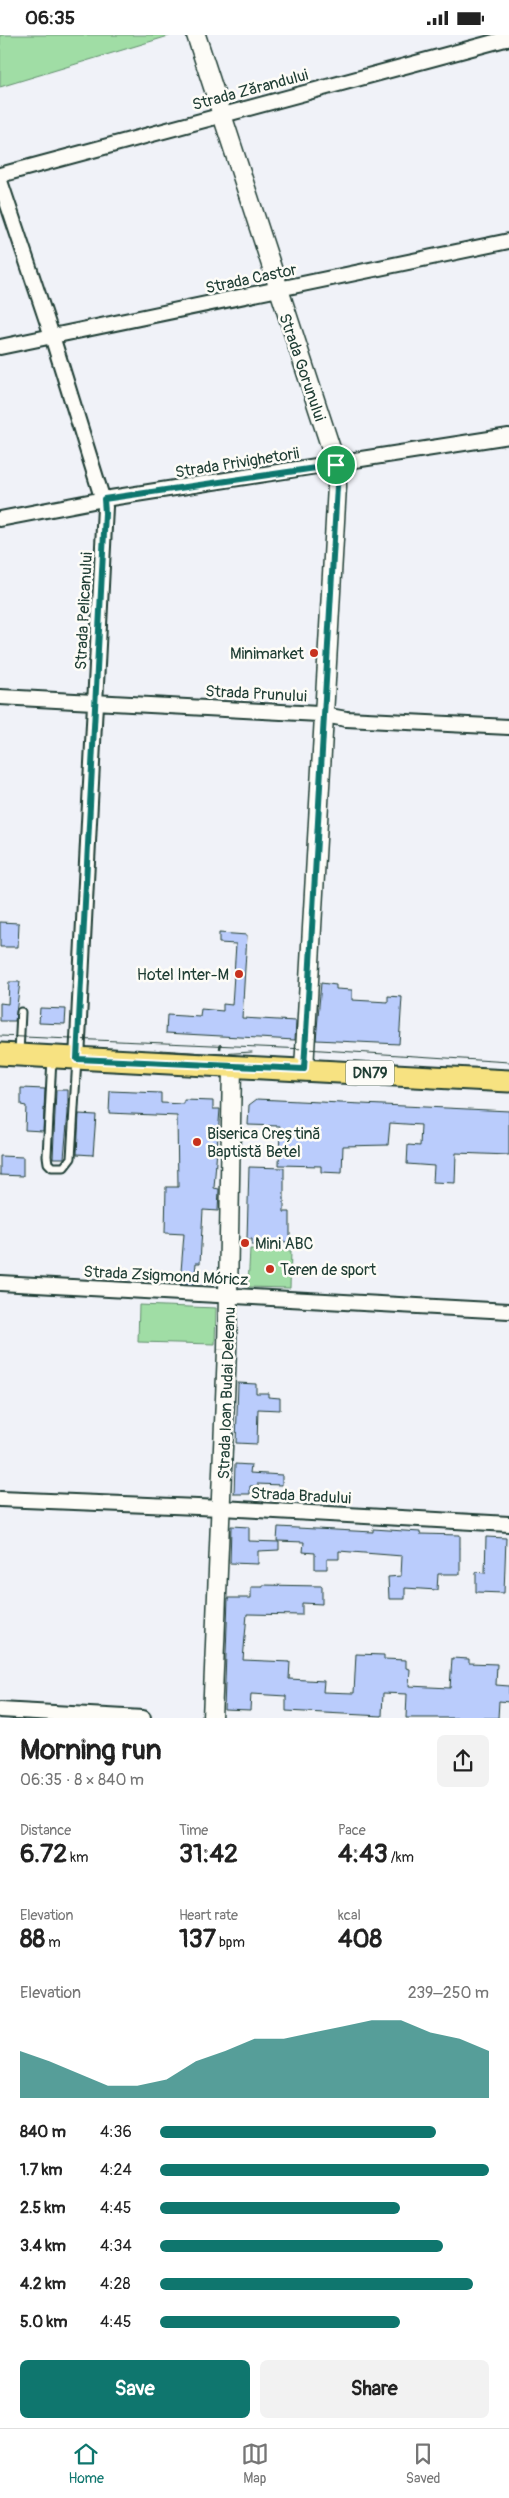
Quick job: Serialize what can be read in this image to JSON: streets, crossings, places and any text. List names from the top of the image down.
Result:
{
  "streets": {
    "main road": ["DN79"],
    "street": [
      "Strada Zărandului",
      "Strada Castor",
      "Strada Gorunului",
      "Strada Privighetorii",
      "Strada Pelicanului",
      "Strada Prunului",
      "Strada Zsigmond Móricz",
      "Strada Ioan Budai Deleanu",
      "Strada Bradului"
    ]
  },
  "crossings": [
    ["Strada Zărandului", "Strada Gorunului"],
    ["Strada Castor", "Strada Gorunului"],
    ["Strada Castor", "Strada Pelicanului"],
    ["Strada Gorunului", "Strada Privighetorii"],
    ["Strada Gorunului", "Strada Prunului"],
    ["Strada Gorunului", "DN79"],
    ["Strada Privighetorii", "Strada Pelicanului"],
    ["Strada Pelicanului", "Strada Prunului"],
    ["Strada Pelicanului", "DN79"],
    ["DN79", "Strada Ioan Budai Deleanu"],
    ["Strada Zsigmond Móricz", "Strada Ioan Budai Deleanu"],
    ["Strada Ioan Budai Deleanu", "Strada Bradului"]
  ],
  "places": [
    "Minimarket",
    "Hotel Inter-M",
    "Biserica Creștină Baptistă Betel",
    "Mini ABC",
    "Teren de sport"
  ],
  "page": {
    "status": "06:35",
    "heading": ["Morning run", "06:35 · 8 × 840 m"],
    "stats": [
      ["Distance", "6.72 km"],
      ["Time", "31:42"],
      ["Pace", "4:43 /km"],
      ["Elevation", "88 m"],
      ["Heart rate", "137 bpm"],
      ["kcal", "408"]
    ],
    "chart": ["Elevation", "239–250 m"],
    "list": [
      {
        "name": "840 m",
        "note": "4:36"
      },
      {
        "name": "1.7 km",
        "note": "4:24"
      },
      {
        "name": "2.5 km",
        "note": "4:45"
      },
      {
        "name": "3.4 km",
        "note": "4:34"
      },
      {
        "name": "4.2 km",
        "note": "4:28"
      },
      {
        "name": "5.0 km",
        "note": "4:45"
      }
    ],
    "buttons": ["Save", "Share"],
    "tabs": ["Home", "Map", "Saved"]
  }
}
